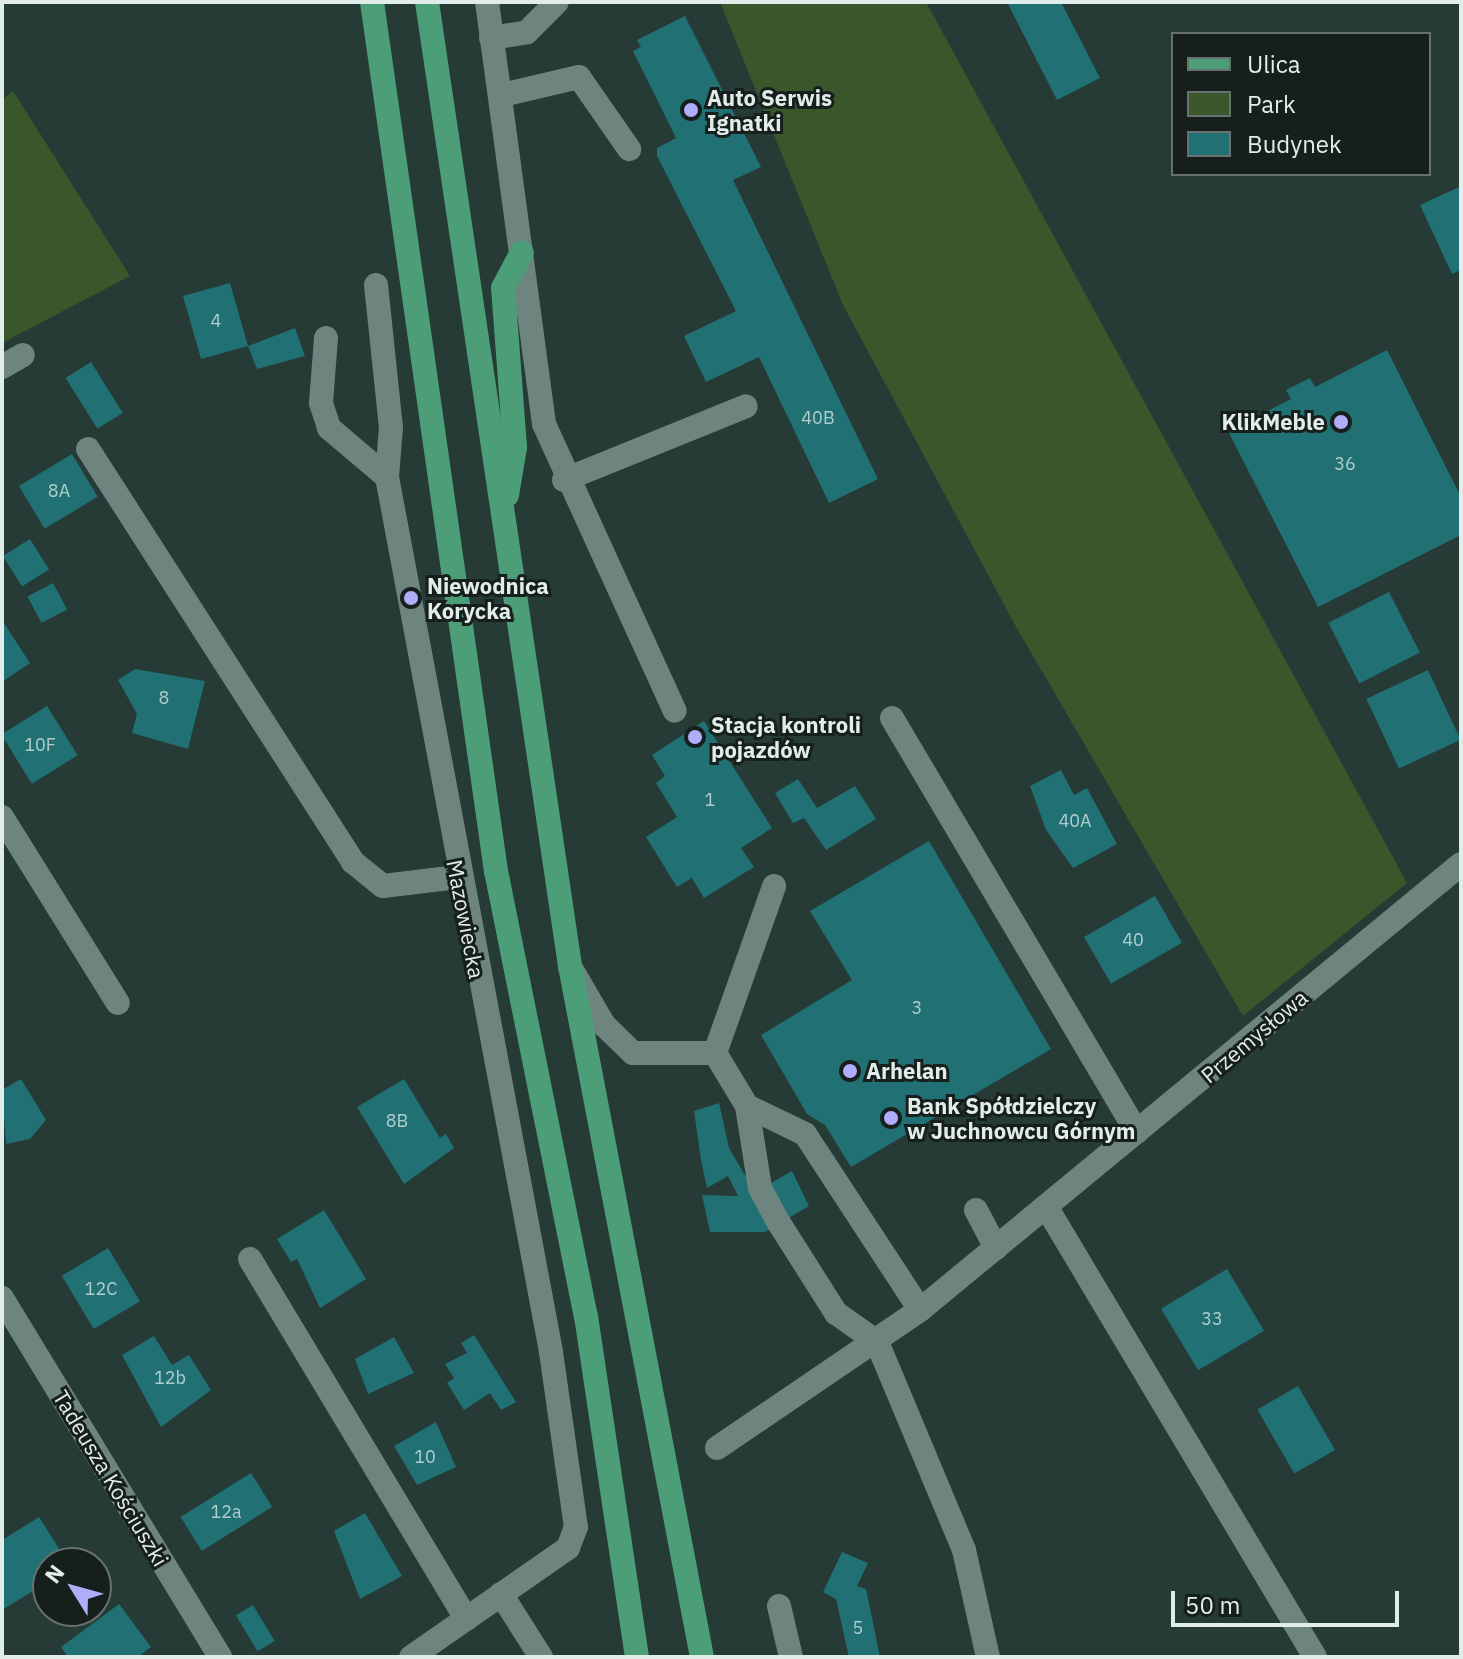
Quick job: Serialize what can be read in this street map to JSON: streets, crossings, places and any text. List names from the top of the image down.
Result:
{
  "streets": {
    "street": ["Mazowiecka", "Przemysłowa", "Tadeusza Kościuszki"]
  },
  "places": [
    "Auto Serwis Ignatki",
    "KlikMeble",
    "Niewodnica Korycka",
    "Stacja kontroli pojazdów",
    "Arhelan",
    "Bank Spółdzielczy w Juchnowcu Górnym"
  ],
  "house_numbers": [
    "4",
    "40B",
    "36",
    "8A",
    "8",
    "10F",
    "1",
    "40A",
    "40",
    "3",
    "8B",
    "12C",
    "33",
    "12b",
    "10",
    "12a",
    "5"
  ],
  "legend": ["Ulica", "Park", "Budynek"],
  "scale_bar": "50 m",
  "north": "top left"
}
